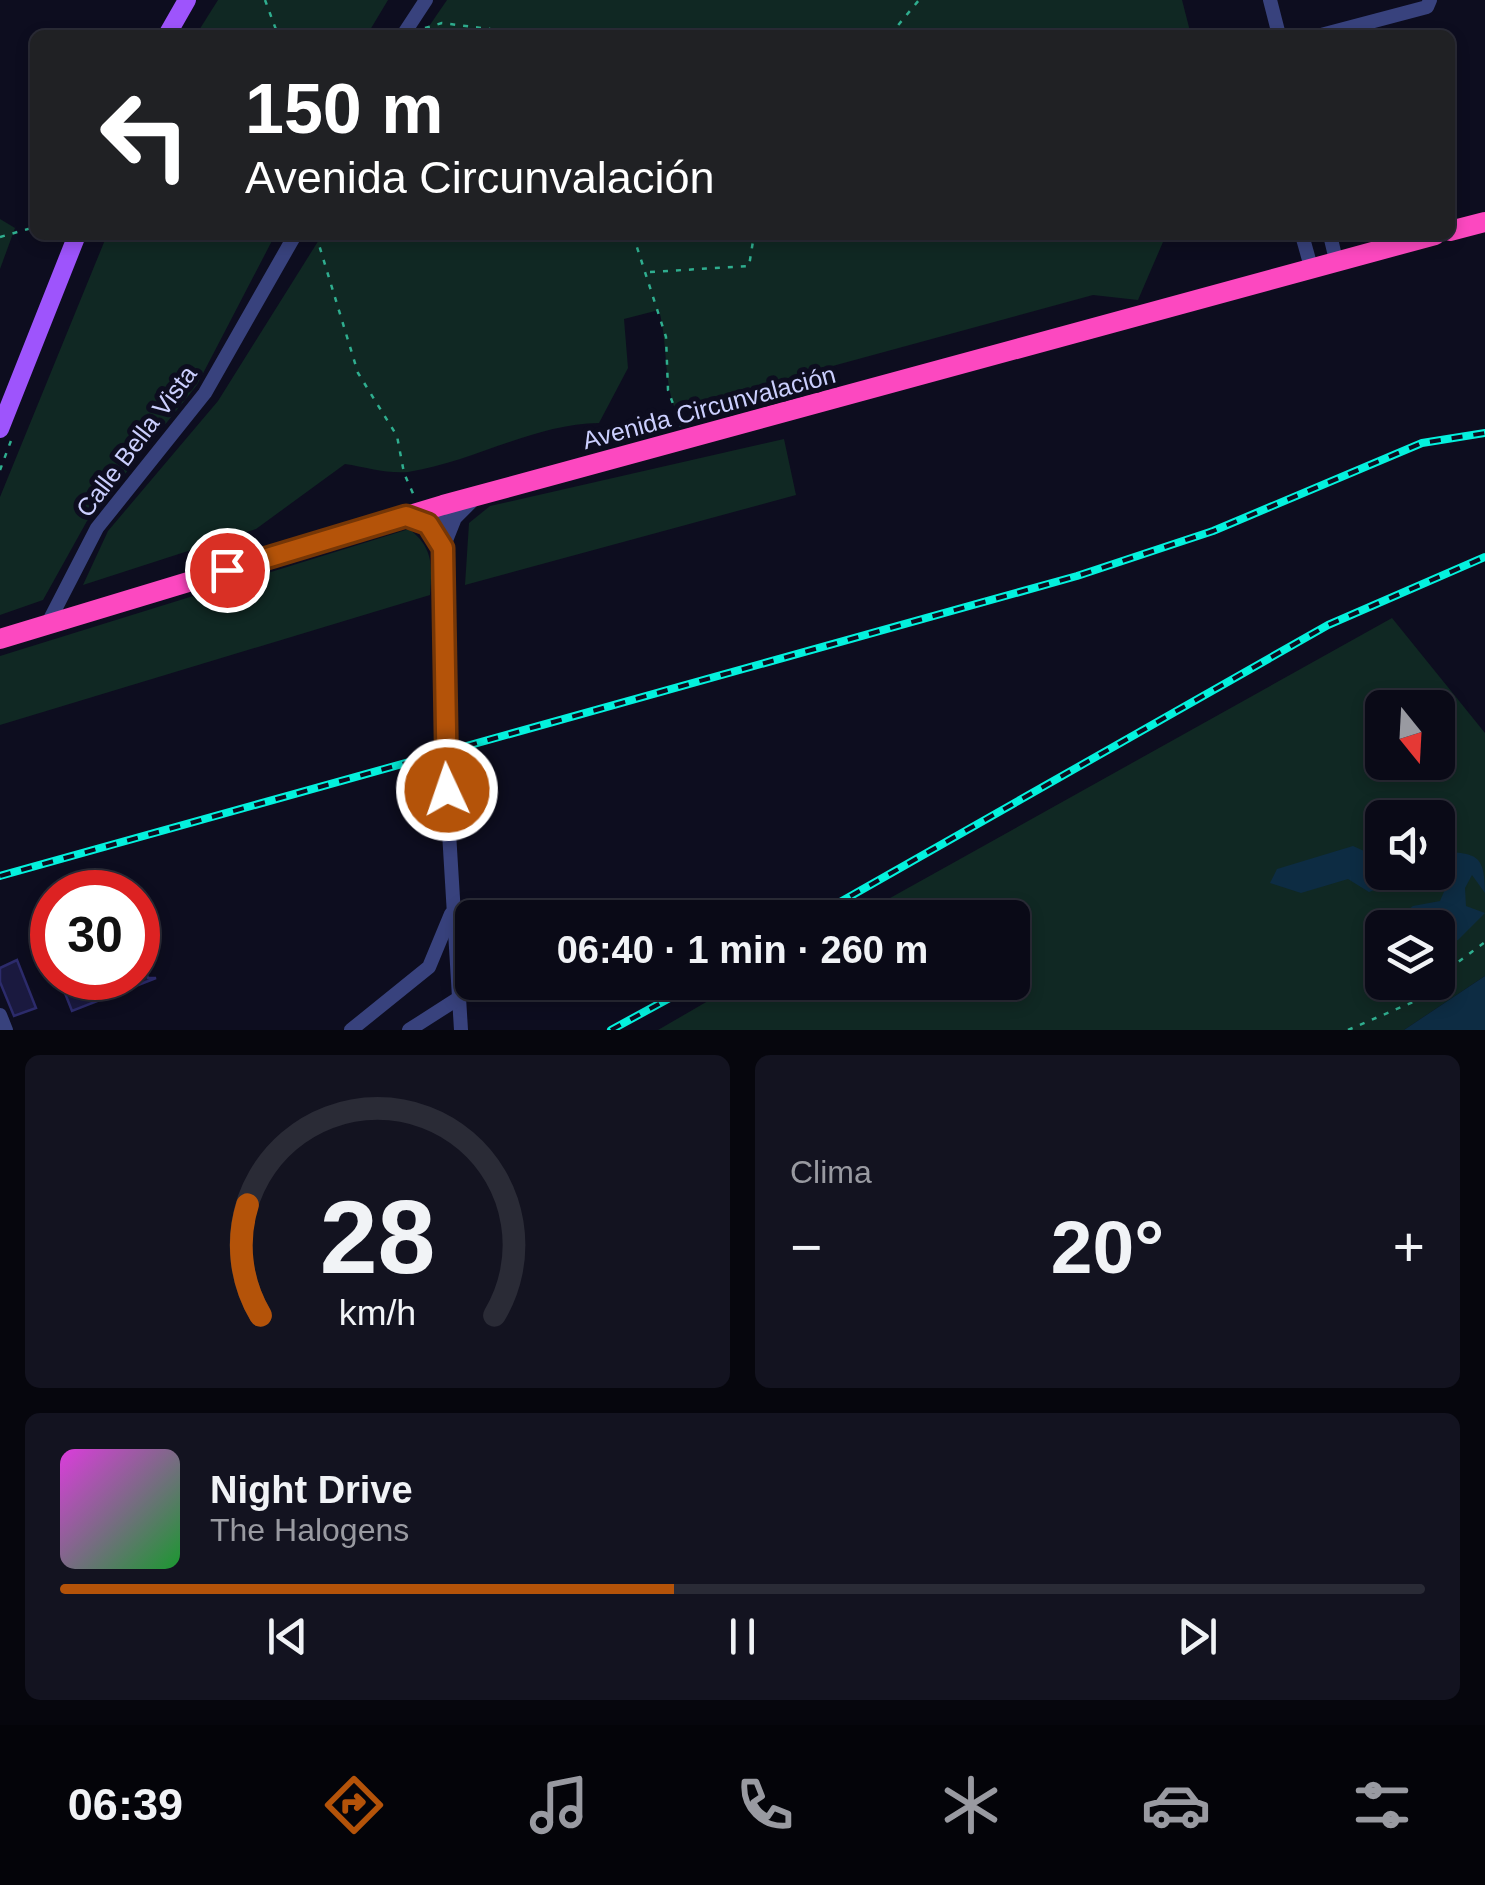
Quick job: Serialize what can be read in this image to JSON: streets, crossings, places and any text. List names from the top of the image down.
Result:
{
  "streets": {
    "highway": ["Avenida Circunvalación"],
    "street": ["Calle Bella Vista"]
  },
  "crossings": [
    ["Avenida Circunvalación", "Calle Bella Vista"]
  ],
  "north": "bottom",
  "page": {
    "turn": ["150 m", "Avenida Circunvalación"],
    "limit": "30",
    "trip": "06:40 · 1 min · 260 m",
    "tile": "Clima",
    "heat": ["−", "20°", "+"],
    "song": ["Night Drive", "The Halogens"],
    "tabs": "06:39",
    "gauge": ["28", "km/h"]
  }
}
